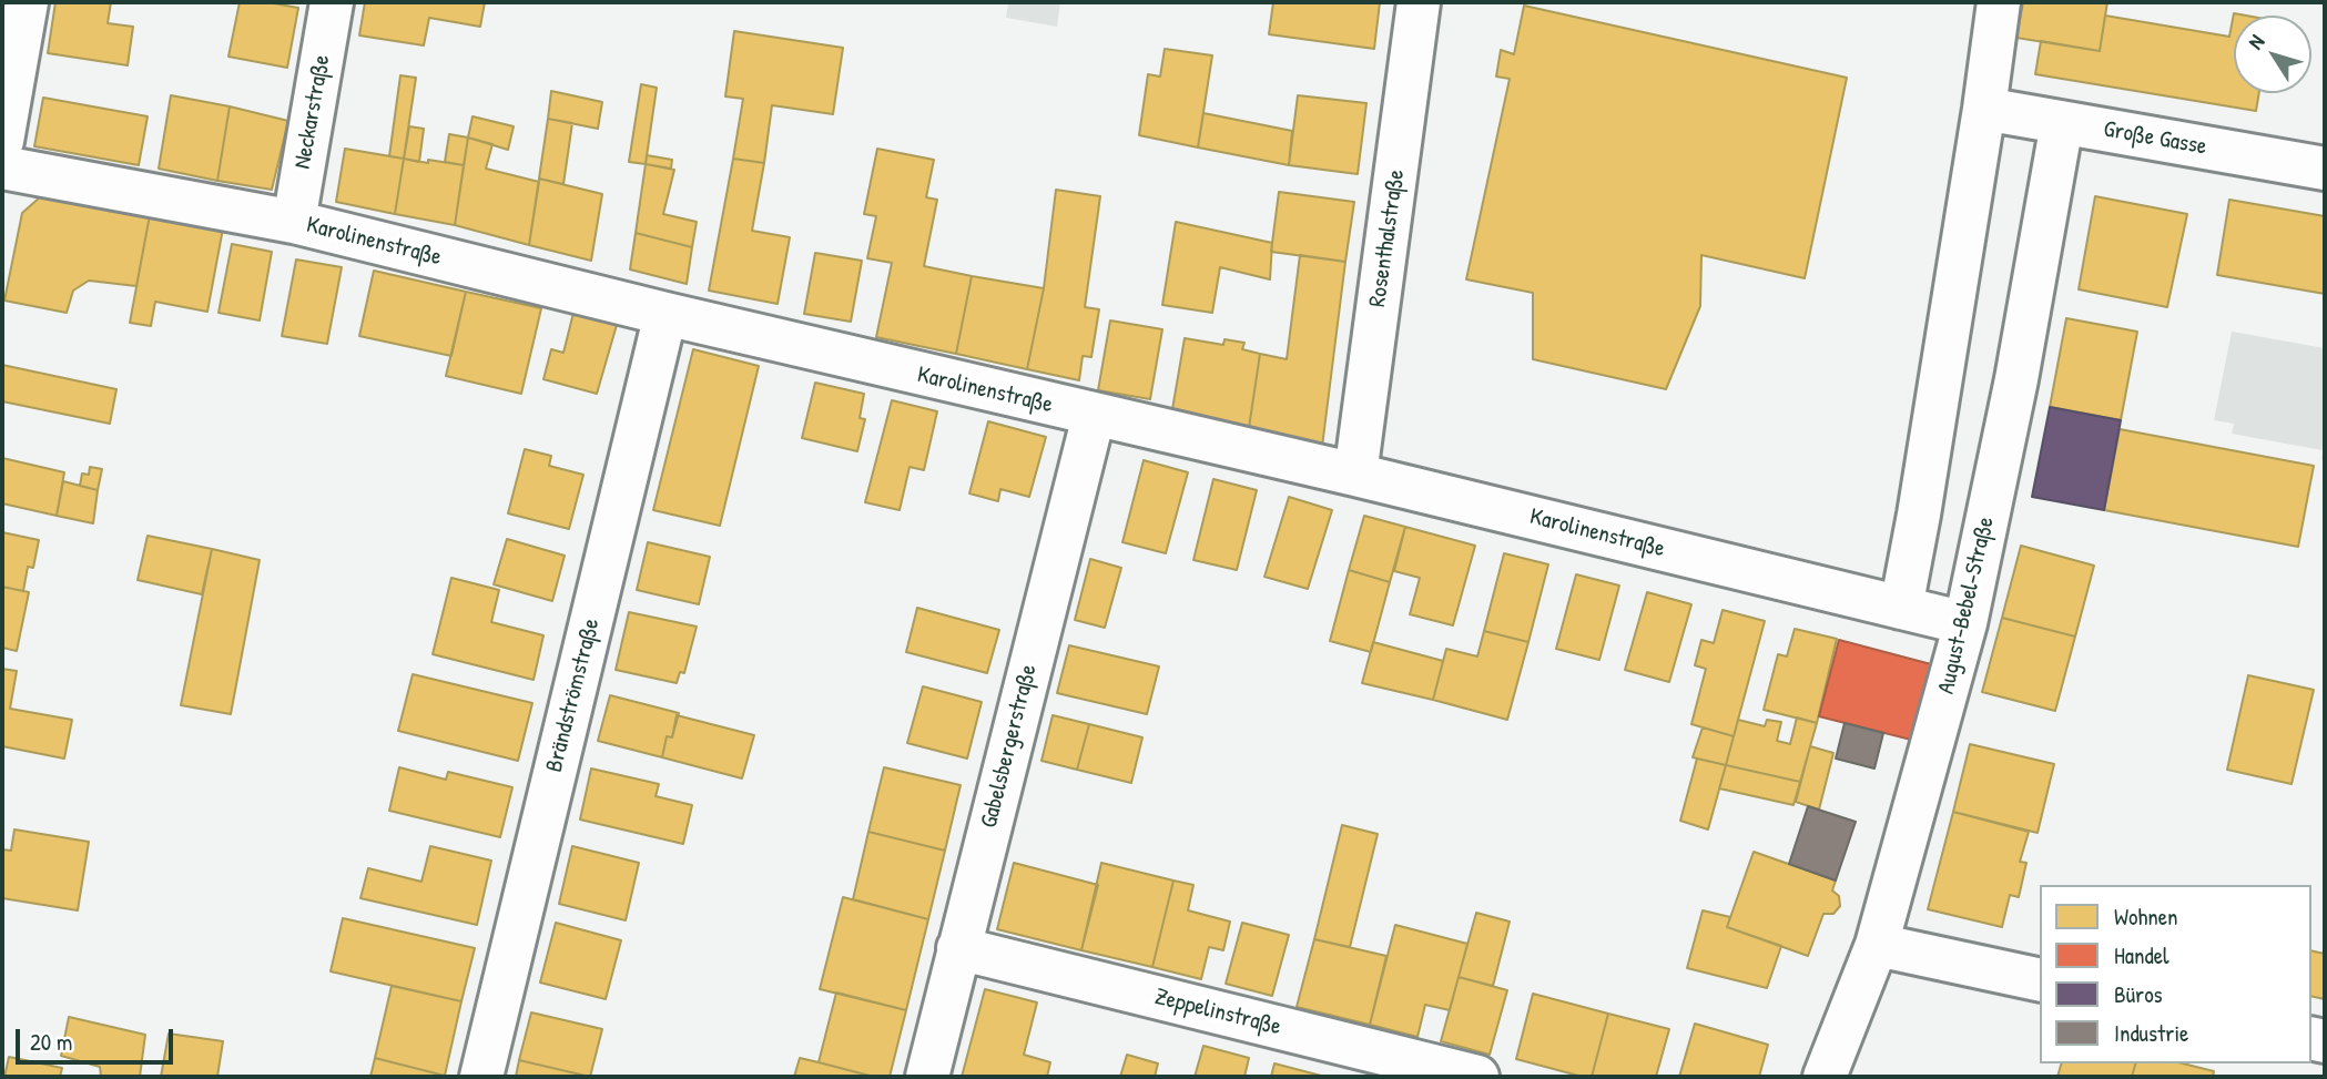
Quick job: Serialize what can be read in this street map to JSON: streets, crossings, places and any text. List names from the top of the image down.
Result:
{
  "streets": {
    "street": [
      "Neckarstraße",
      "Große Gasse",
      "Rosenthalstraße",
      "Karolinenstraße",
      "August-Bebel-Straße",
      "Brändströmstraße",
      "Gabelsbergerstraße",
      "Zeppelinstraße"
    ]
  },
  "crossings": [
    ["Neckarstraße", "Karolinenstraße"],
    ["Große Gasse", "August-Bebel-Straße"],
    ["Rosenthalstraße", "Karolinenstraße"],
    ["Karolinenstraße", "August-Bebel-Straße"],
    ["Karolinenstraße", "Brändströmstraße"],
    ["Karolinenstraße", "Gabelsbergerstraße"],
    ["Gabelsbergerstraße", "Zeppelinstraße"]
  ],
  "legend": [
    "Wohnen",
    "Handel",
    "Büros",
    "Industrie"
  ],
  "scale_bar": "20 m",
  "north": "top left"
}
